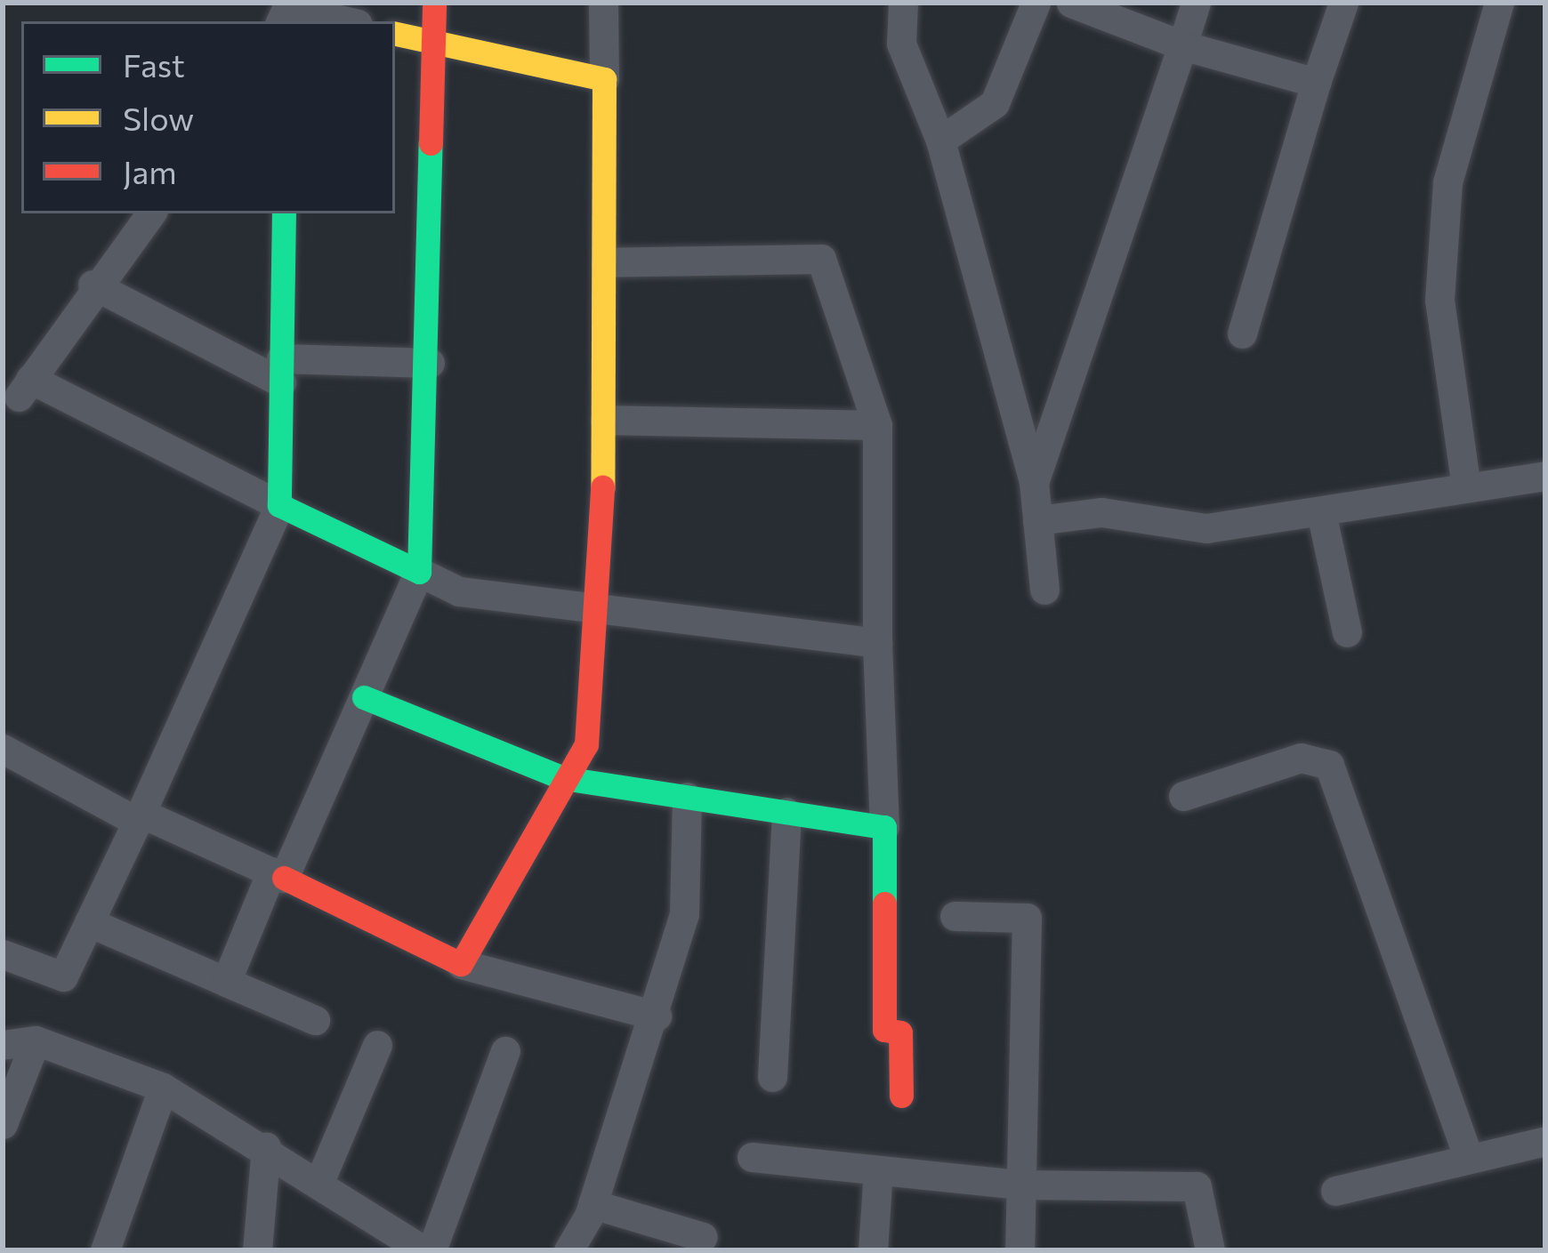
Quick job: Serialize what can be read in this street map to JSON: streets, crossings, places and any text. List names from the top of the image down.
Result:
{
  "legend": ["Fast", "Slow", "Jam"]
}
